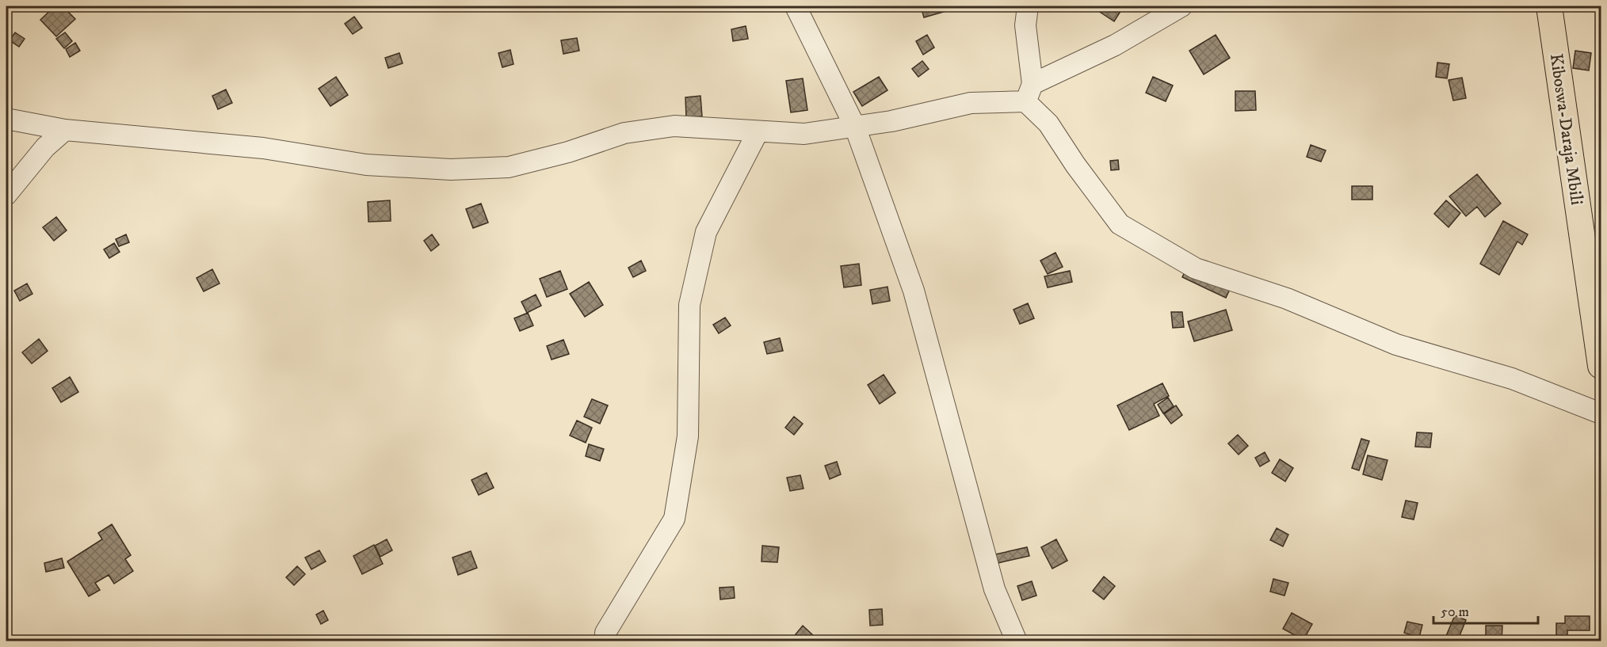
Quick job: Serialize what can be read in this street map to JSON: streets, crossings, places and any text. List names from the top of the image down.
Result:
{
  "streets": {
    "main road": ["Kiboswa-Daraja Mbili"]
  },
  "scale_bar": "50 m"
}
